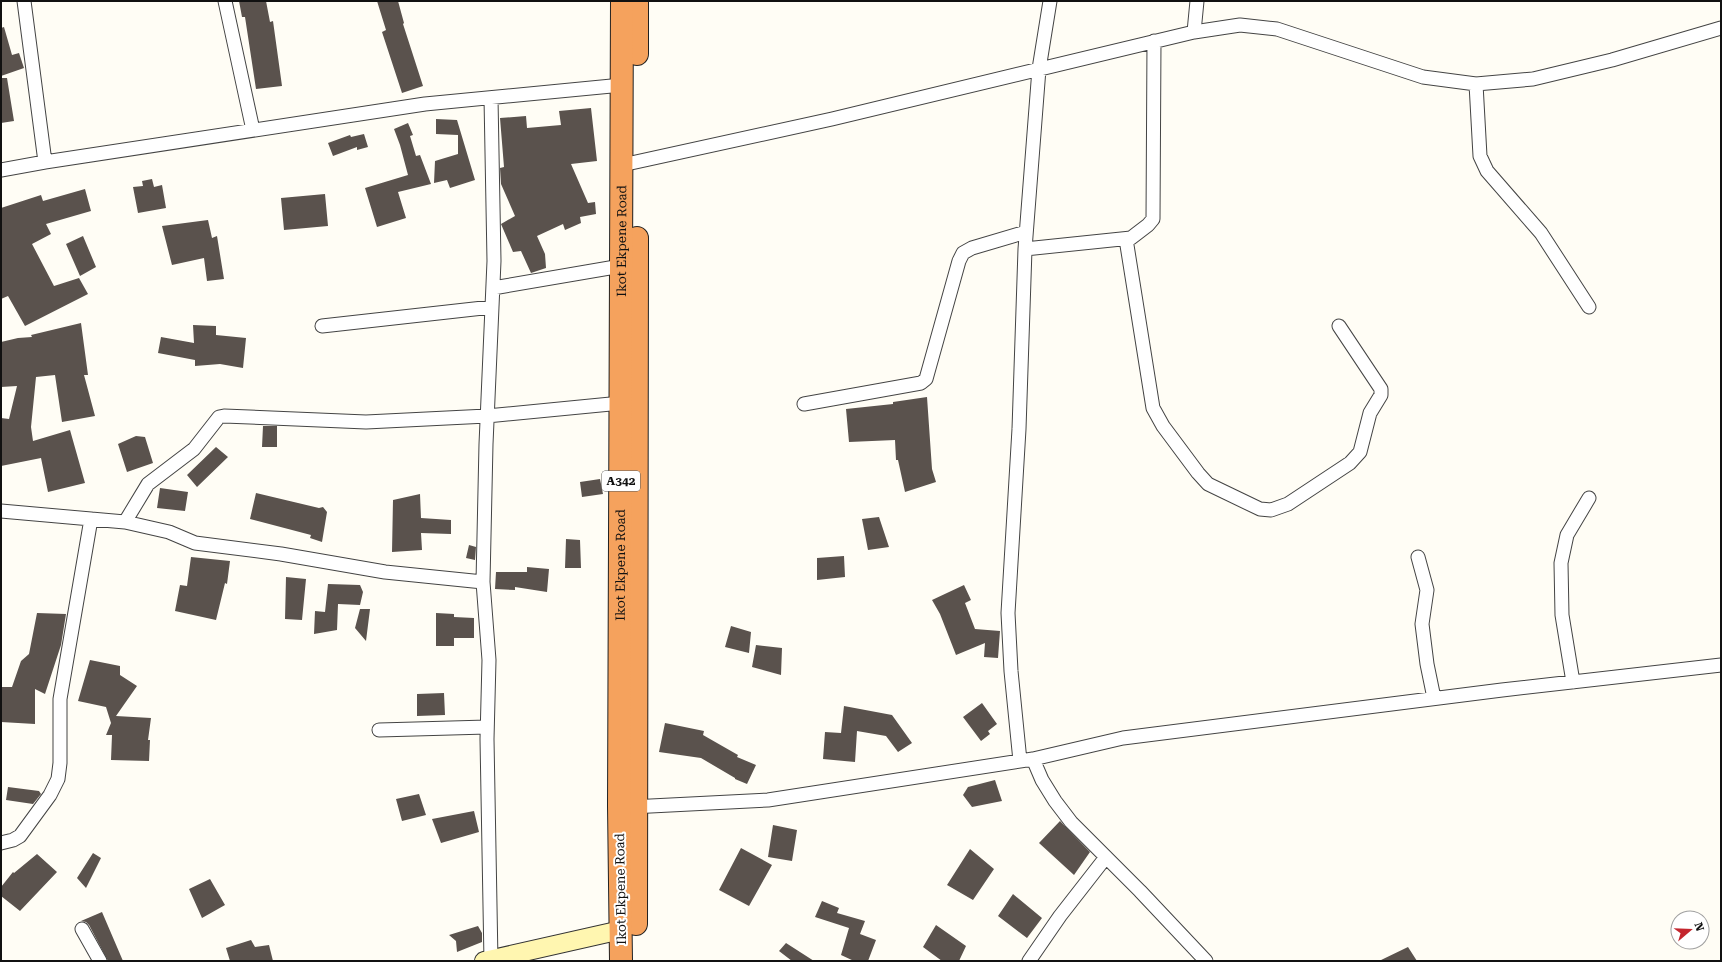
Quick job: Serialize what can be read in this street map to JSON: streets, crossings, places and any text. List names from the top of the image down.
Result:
{
  "streets": {
    "highway": ["Ikot Ekpene Road", "A342"]
  },
  "north": "right"
}
